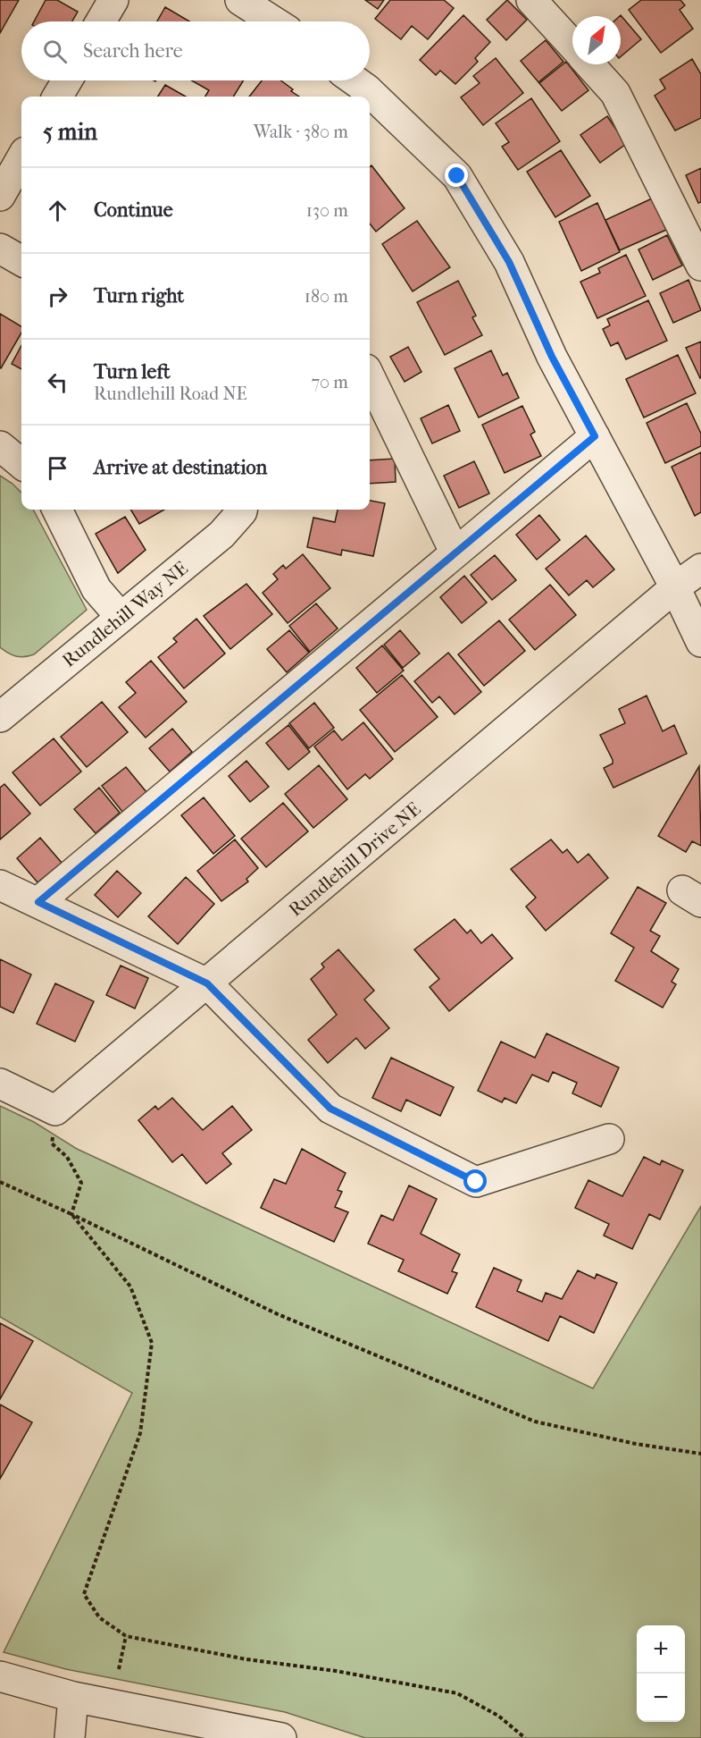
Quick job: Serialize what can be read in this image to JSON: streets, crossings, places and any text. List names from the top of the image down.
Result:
{
  "streets": {
    "street": ["Rundlehill Way NE", "Rundlehill Drive NE"]
  },
  "north": "top right",
  "page": {
    "search": "Search here",
    "heading": ["5 min", "Walk · 380 m"],
    "list": [
      ["Continue", "130 m"],
      ["Turn right", "180 m"],
      ["Turn left", "Rundlehill Road NE", "70 m"],
      "Arrive at destination"
    ],
    "map_buttons": ["+", "−"]
  }
}
